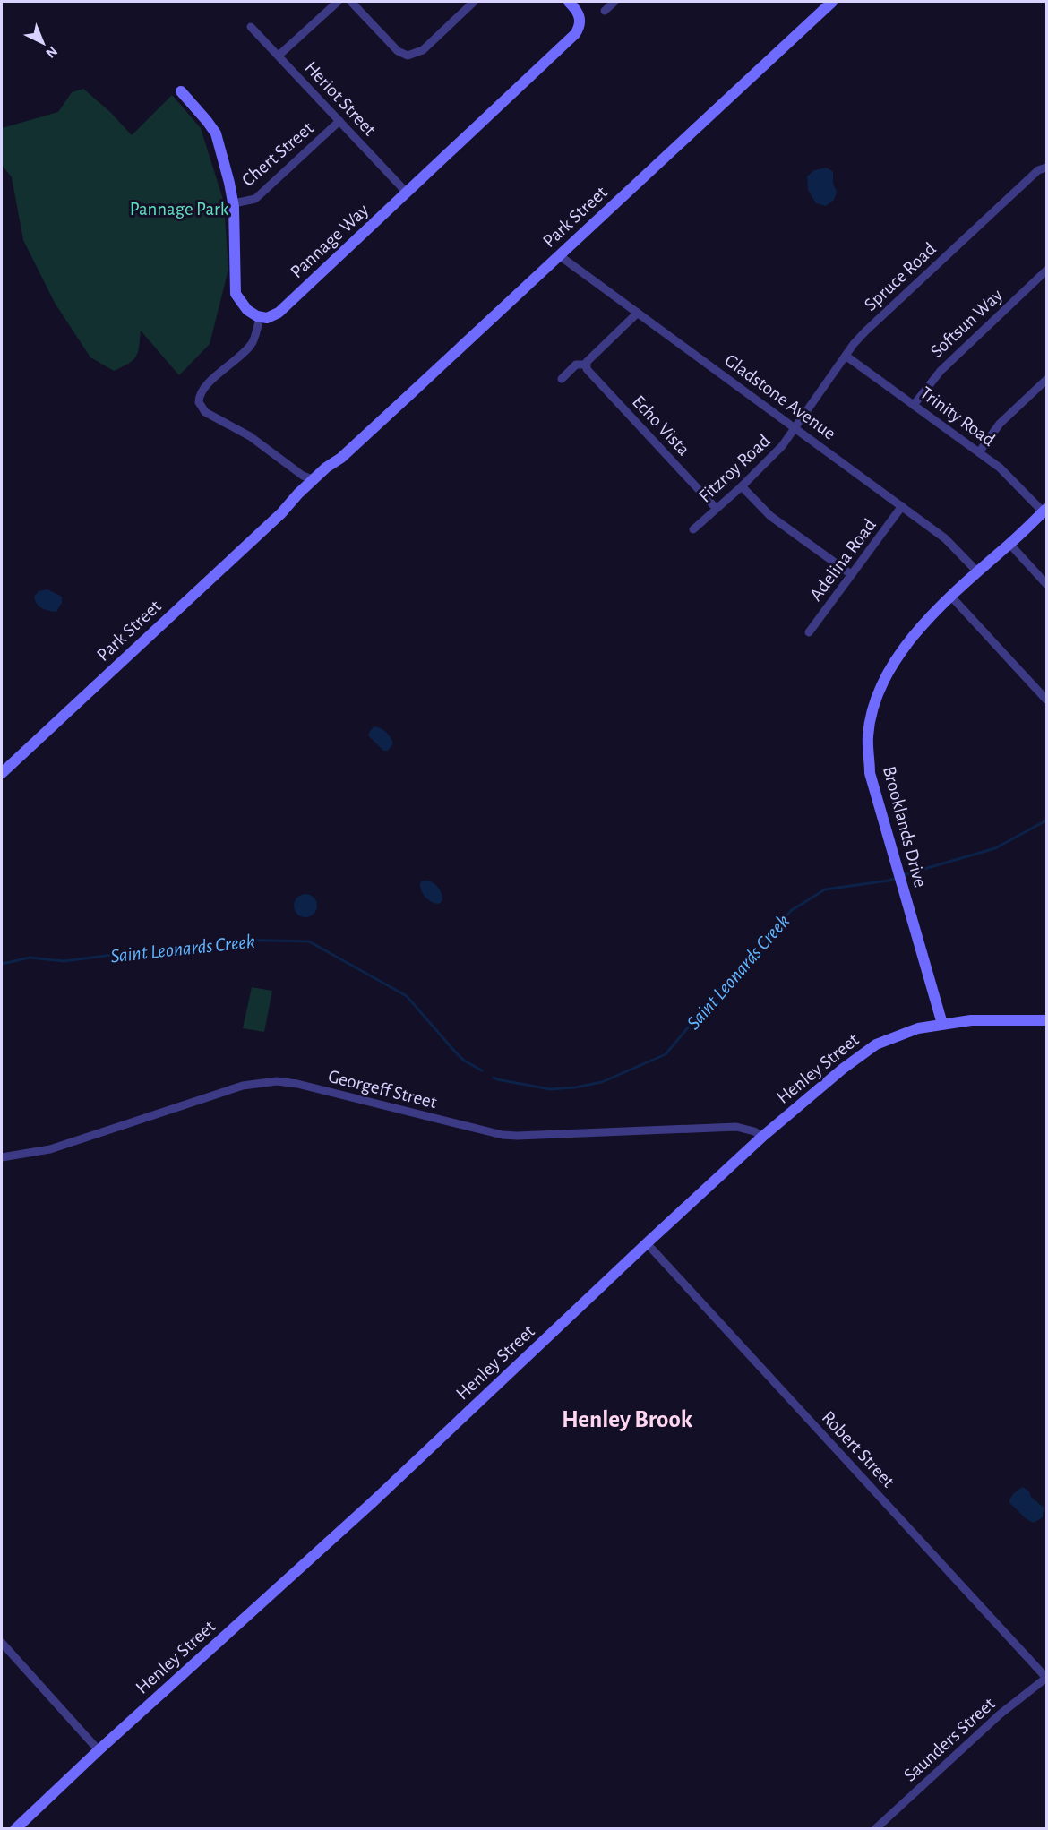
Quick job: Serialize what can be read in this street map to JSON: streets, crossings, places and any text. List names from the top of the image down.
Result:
{
  "streets": {
    "street": [
      "Heriot Street",
      "Chert Street",
      "Park Street",
      "Pannage Way",
      "Spruce Road",
      "Softsun Way",
      "Gladstone Avenue",
      "Trinity Road",
      "Echo Vista",
      "Fitzroy Road",
      "Adelina Road",
      "Brooklands Drive",
      "Henley Street",
      "Georgeff Street",
      "Robert Street",
      "Saunders Street"
    ]
  },
  "crossings": [
    ["Heriot Street", "Chert Street"],
    ["Heriot Street", "Pannage Way"],
    ["Park Street", "Gladstone Avenue"],
    ["Spruce Road", "Gladstone Avenue"],
    ["Spruce Road", "Trinity Road"],
    ["Spruce Road", "Fitzroy Road"],
    ["Softsun Way", "Trinity Road"],
    ["Gladstone Avenue", "Fitzroy Road"],
    ["Gladstone Avenue", "Adelina Road"],
    ["Gladstone Avenue", "Brooklands Drive"],
    ["Trinity Road", "Brooklands Drive"],
    ["Echo Vista", "Fitzroy Road"],
    ["Brooklands Drive", "Henley Street"],
    ["Henley Street", "Georgeff Street"],
    ["Henley Street", "Robert Street"],
    ["Robert Street", "Saunders Street"]
  ],
  "districts": ["Henley Brook"],
  "water": ["Saint Leonards Creek"],
  "parks": ["Pannage Park"],
  "north": "bottom right"
}
